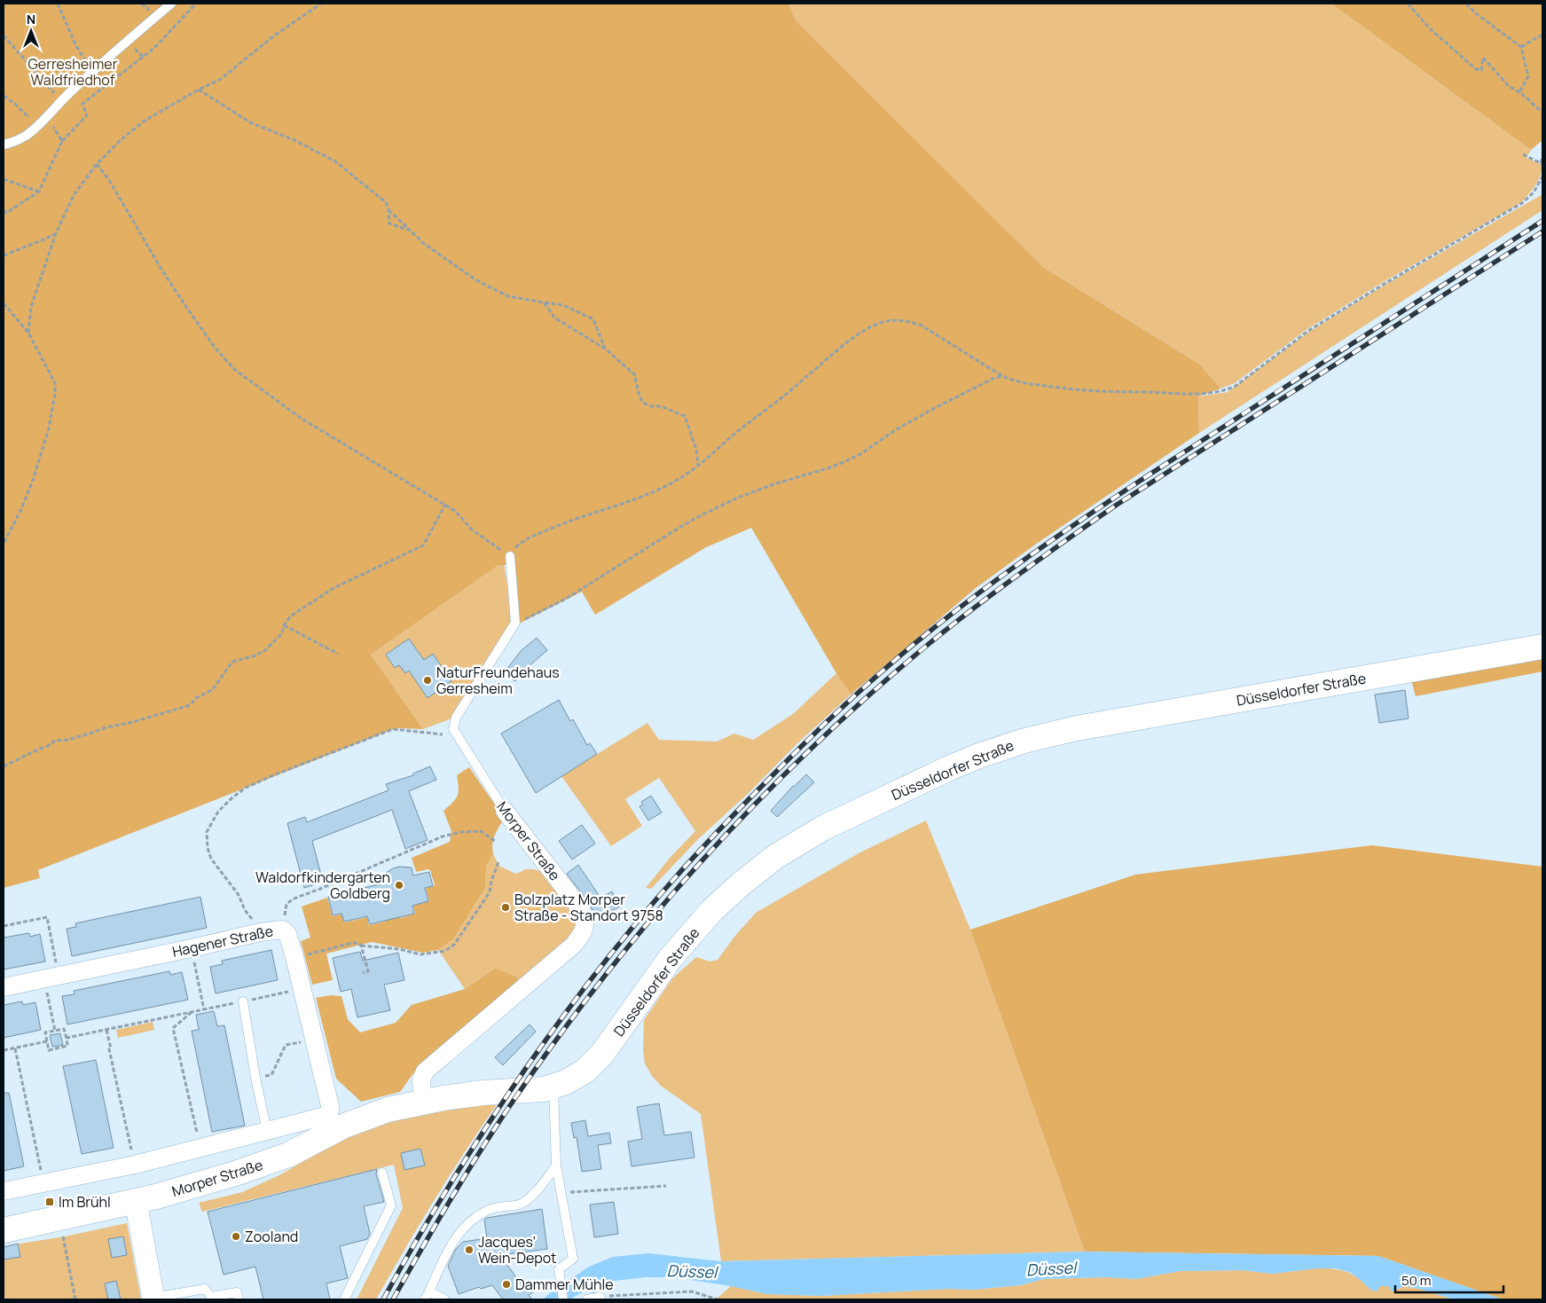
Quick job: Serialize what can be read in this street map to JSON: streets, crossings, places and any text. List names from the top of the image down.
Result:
{
  "streets": {
    "main road": ["Düsseldorfer Straße", "Morper Straße"],
    "street": ["Hagener Straße"]
  },
  "crossings": [
    ["Düsseldorfer Straße", "Morper Straße"]
  ],
  "water": ["Düssel"],
  "parks": ["Gerresheimer Waldfriedhof"],
  "places": {
    "other": [
      "NaturFreundehaus Gerresheim",
      "Waldorfkindergarten Goldberg",
      "Bolzplatz Morper Straße - Standort 9758",
      "Zooland",
      "Jacques’ Wein-Depot",
      "Dammer Mühle"
    ],
    "transit": ["Im Brühl"]
  },
  "scale_bar": "50 m",
  "north": "top"
}
